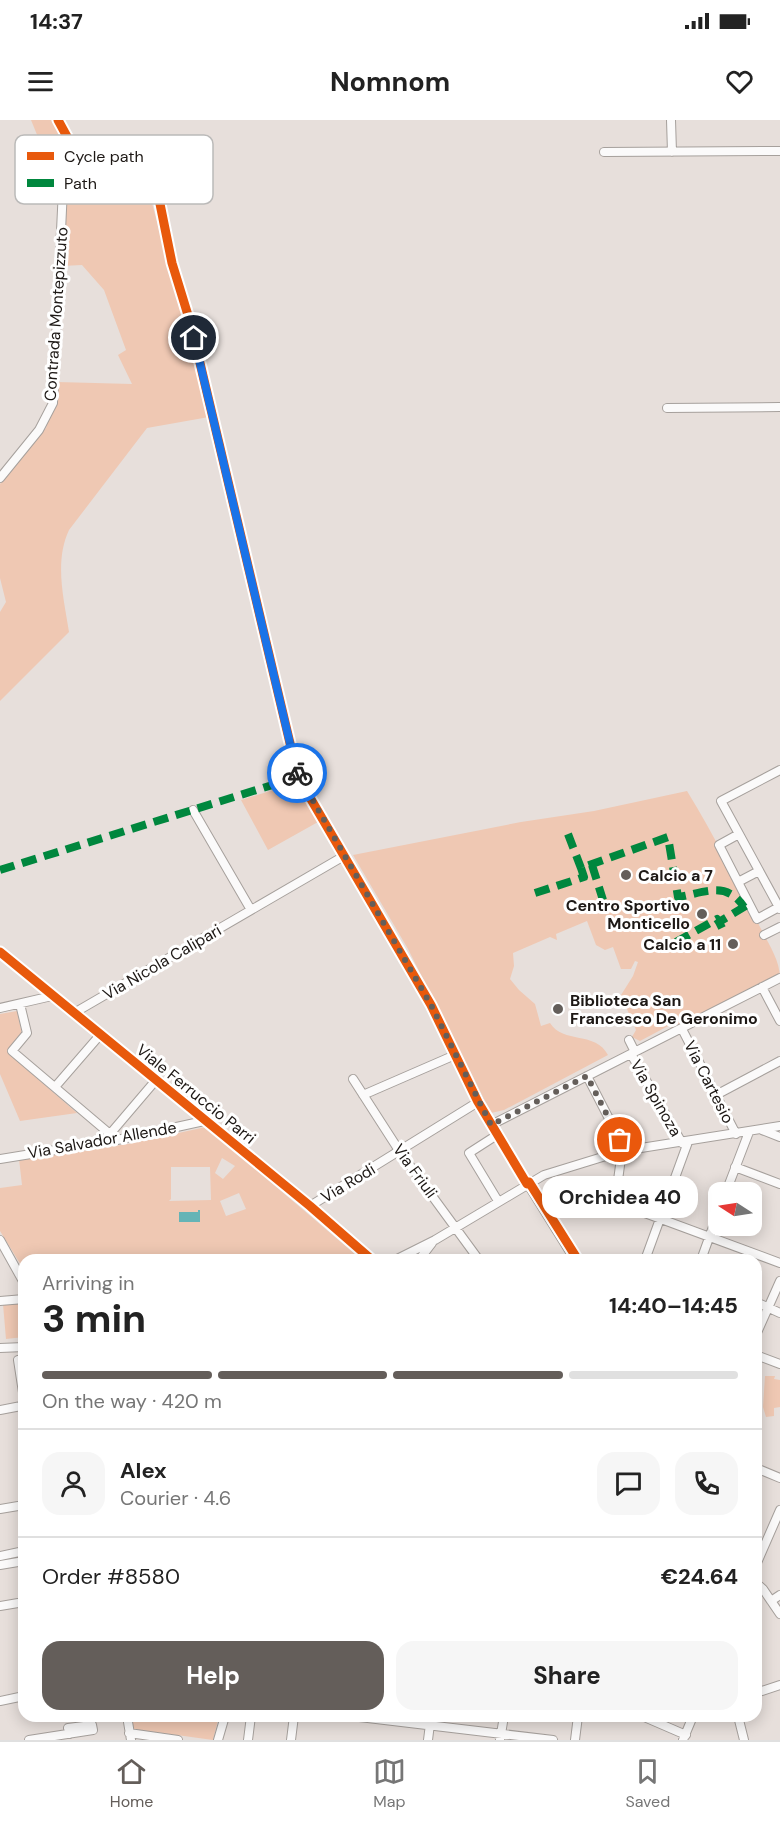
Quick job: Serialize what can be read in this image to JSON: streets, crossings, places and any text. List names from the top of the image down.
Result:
{
  "streets": {
    "street": [
      "Contrada Montepizzuto",
      "Via Nicola Calipari",
      "Via Cartesio",
      "Viale Ferruccio Parri",
      "Via Spinoza",
      "Via Salvador Allende",
      "Via Friuli",
      "Via Rodi"
    ]
  },
  "crossings": [
    ["Via Nicola Calipari", "Viale Ferruccio Parri"],
    ["Viale Ferruccio Parri", "Via Salvador Allende"],
    ["Viale Ferruccio Parri", "Via Rodi"],
    ["Via Friuli", "Via Rodi"]
  ],
  "places": [
    "Calcio a 7",
    "Centro Sportivo Monticello",
    "Calcio a 11",
    "Biblioteca San Francesco De Geronimo",
    "Orchidea 40"
  ],
  "legend": ["Cycle path", "Path"],
  "north": "left",
  "page": {
    "status": "14:37",
    "header": "Nomnom",
    "bubble": "Orchidea 40",
    "heading": ["3 min", "Arriving in", "14:40–14:45"],
    "panel": [
      "Alex",
      "Courier · 4.6",
      "Order #8580",
      "€24.64"
    ],
    "bar": "On the way · 420 m",
    "buttons": ["Help", "Share"],
    "tabs": ["Home", "Map", "Saved"]
  }
}
